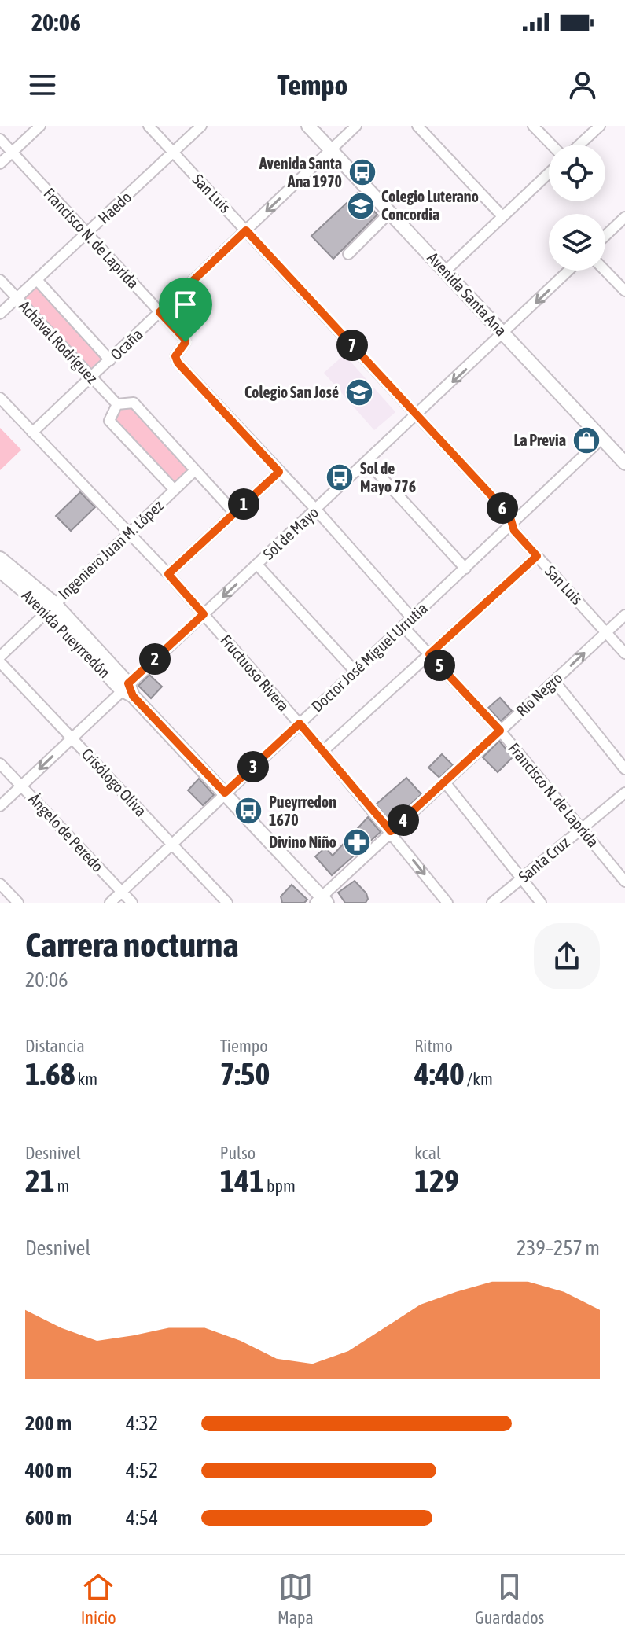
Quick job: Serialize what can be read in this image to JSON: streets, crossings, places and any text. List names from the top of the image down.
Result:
{
  "streets": {
    "main road": ["Avenida Santa Ana", "Avenida Pueyrredón"],
    "street": [
      "San Luis",
      "Haedo",
      "Francisco N. de Laprida",
      "Achával Rodríguez",
      "Ocaña",
      "Sol de Mayo",
      "Ingeniero Juan M. López",
      "Doctor José Miguel Urrutia",
      "Fructuoso Rivera",
      "Río Negro",
      "Crisólogo Oliva",
      "Ángelo de Peredo",
      "Santa Cruz"
    ]
  },
  "crossings": [
    ["San Luis", "Haedo"],
    ["San Luis", "Ocaña"],
    ["San Luis", "Sol de Mayo"],
    ["San Luis", "Doctor José Miguel Urrutia"],
    ["San Luis", "Río Negro"],
    ["Haedo", "Francisco N. de Laprida"],
    ["Haedo", "Achával Rodríguez"],
    ["Francisco N. de Laprida", "Ocaña"],
    ["Francisco N. de Laprida", "Sol de Mayo"],
    ["Francisco N. de Laprida", "Doctor José Miguel Urrutia"],
    ["Francisco N. de Laprida", "Río Negro"],
    ["Francisco N. de Laprida", "Santa Cruz"],
    ["Avenida Santa Ana", "Ocaña"],
    ["Avenida Santa Ana", "Sol de Mayo"],
    ["Avenida Santa Ana", "Doctor José Miguel Urrutia"],
    ["Achával Rodríguez", "Ocaña"],
    ["Achával Rodríguez", "Ingeniero Juan M. López"],
    ["Ocaña", "Fructuoso Rivera"],
    ["Sol de Mayo", "Avenida Pueyrredón"],
    ["Sol de Mayo", "Fructuoso Rivera"],
    ["Sol de Mayo", "Crisólogo Oliva"],
    ["Sol de Mayo", "Ángelo de Peredo"],
    ["Ingeniero Juan M. López", "Avenida Pueyrredón"],
    ["Ingeniero Juan M. López", "Fructuoso Rivera"],
    ["Avenida Pueyrredón", "Doctor José Miguel Urrutia"],
    ["Avenida Pueyrredón", "Río Negro"],
    ["Doctor José Miguel Urrutia", "Fructuoso Rivera"],
    ["Doctor José Miguel Urrutia", "Crisólogo Oliva"],
    ["Doctor José Miguel Urrutia", "Ángelo de Peredo"],
    ["Fructuoso Rivera", "Río Negro"]
  ],
  "one_way": ["Sol de Mayo"],
  "places": {
    "bus stop": ["Avenida Santa Ana 1970", "Sol de Mayo 776", "Pueyrredon 1670"],
    "school or university": ["Colegio Luterano Concordia", "Colegio San José"],
    "shop": ["La Previa"],
    "pharmacy": ["Divino Niño"]
  },
  "page": {
    "status": "20:06",
    "header": "Tempo",
    "pins": [
      "7",
      "1",
      "6",
      "2",
      "5",
      "3",
      "4"
    ],
    "heading": ["Carrera nocturna", "20:06"],
    "stats": [
      ["Distancia", "1.68 km"],
      ["Tiempo", "7:50"],
      ["Ritmo", "4:40 /km"],
      ["Desnivel", "21 m"],
      ["Pulso", "141 bpm"],
      ["kcal", "129"]
    ],
    "chart": ["Desnivel", "239–257 m"],
    "list": [
      {
        "name": "200 m",
        "note": "4:32"
      },
      {
        "name": "400 m",
        "note": "4:52"
      },
      {
        "name": "600 m",
        "note": "4:54"
      }
    ],
    "tabs": ["Inicio", "Mapa", "Guardados"]
  }
}
